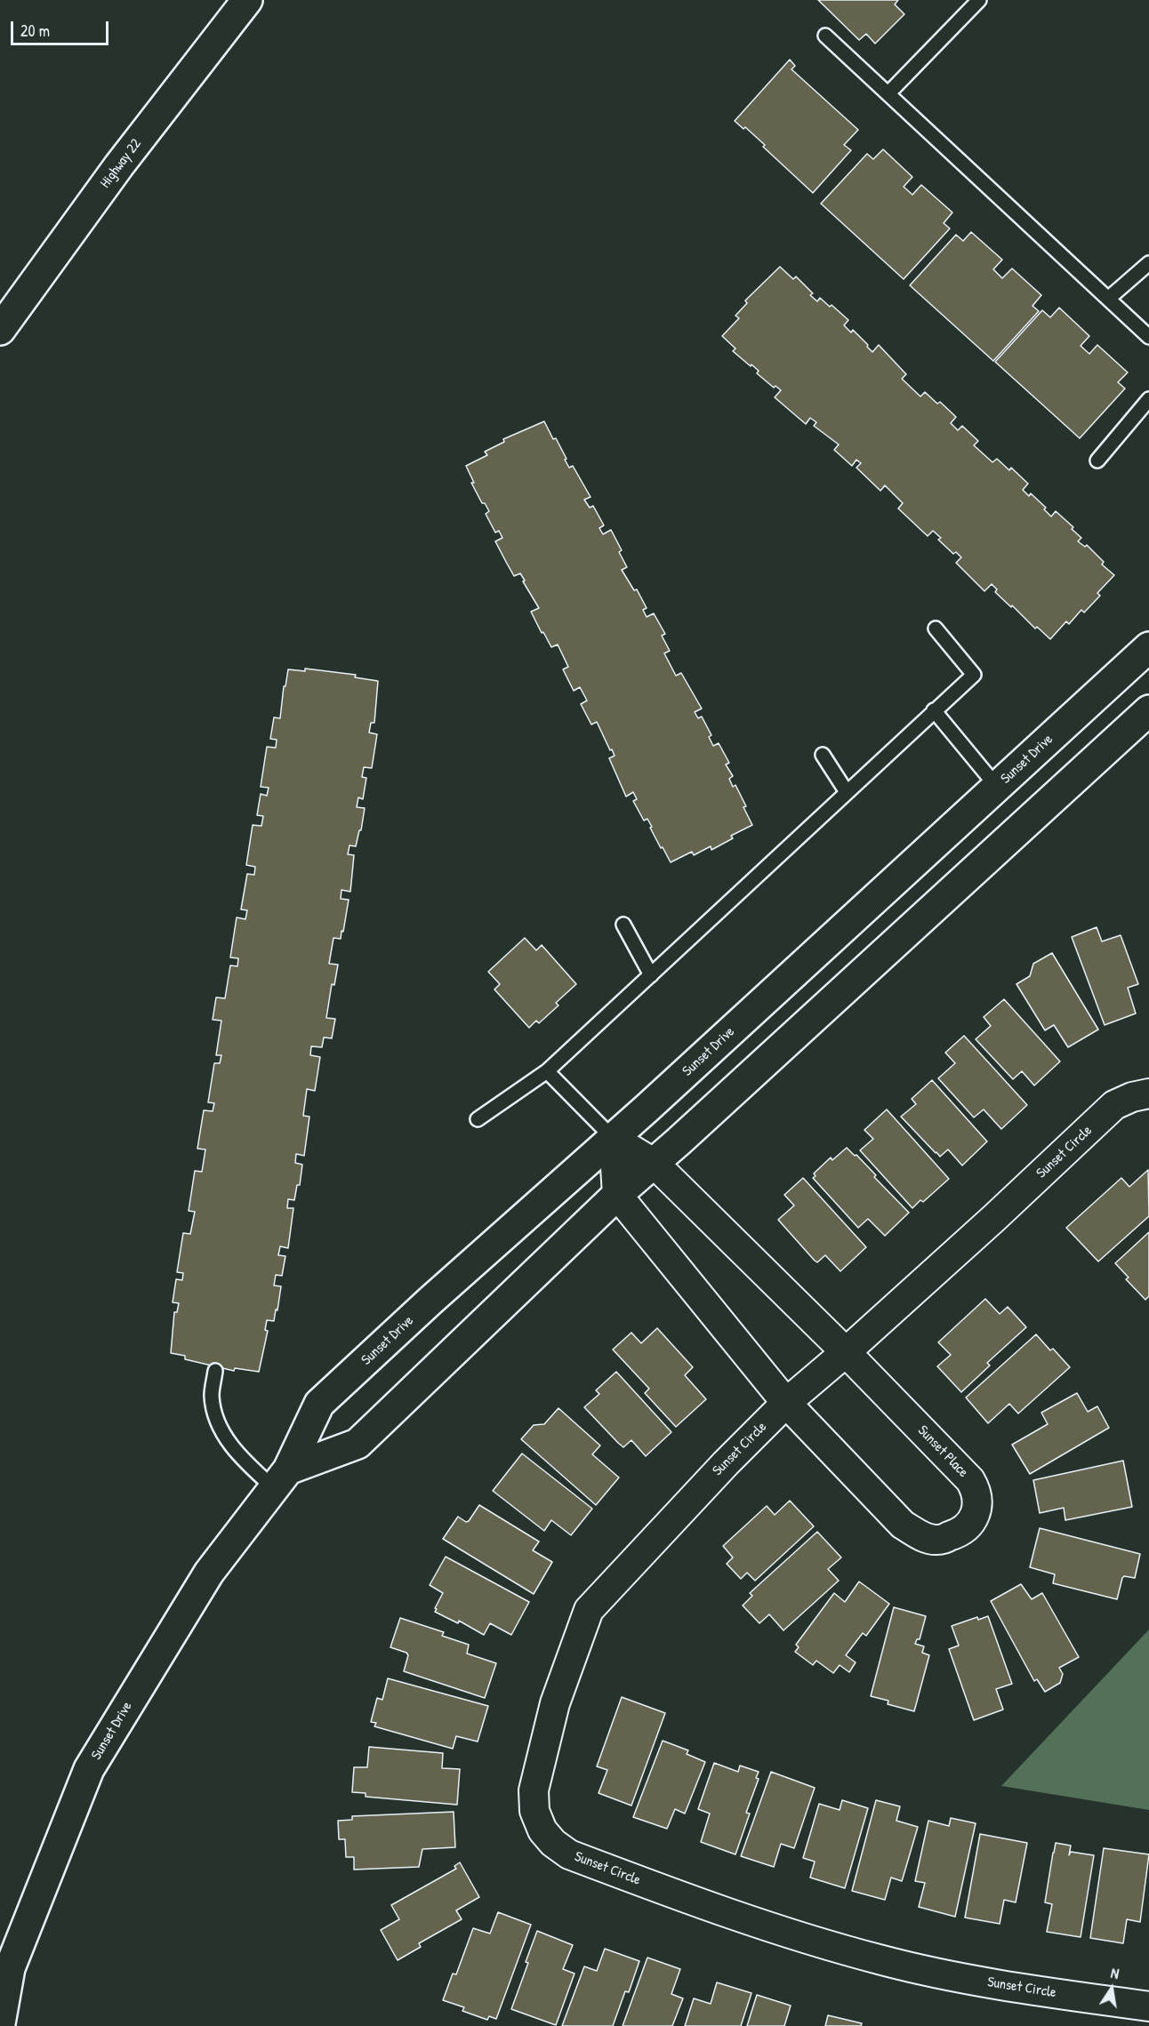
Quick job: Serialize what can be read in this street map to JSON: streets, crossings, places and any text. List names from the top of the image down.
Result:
{
  "streets": {
    "street": [
      "Highway 22",
      "Sunset Drive",
      "Sunset Circle",
      "Sunset Place"
    ]
  },
  "crossings": [
    ["Sunset Circle", "Sunset Place"]
  ],
  "scale_bar": "20 m",
  "north": "top"
}
